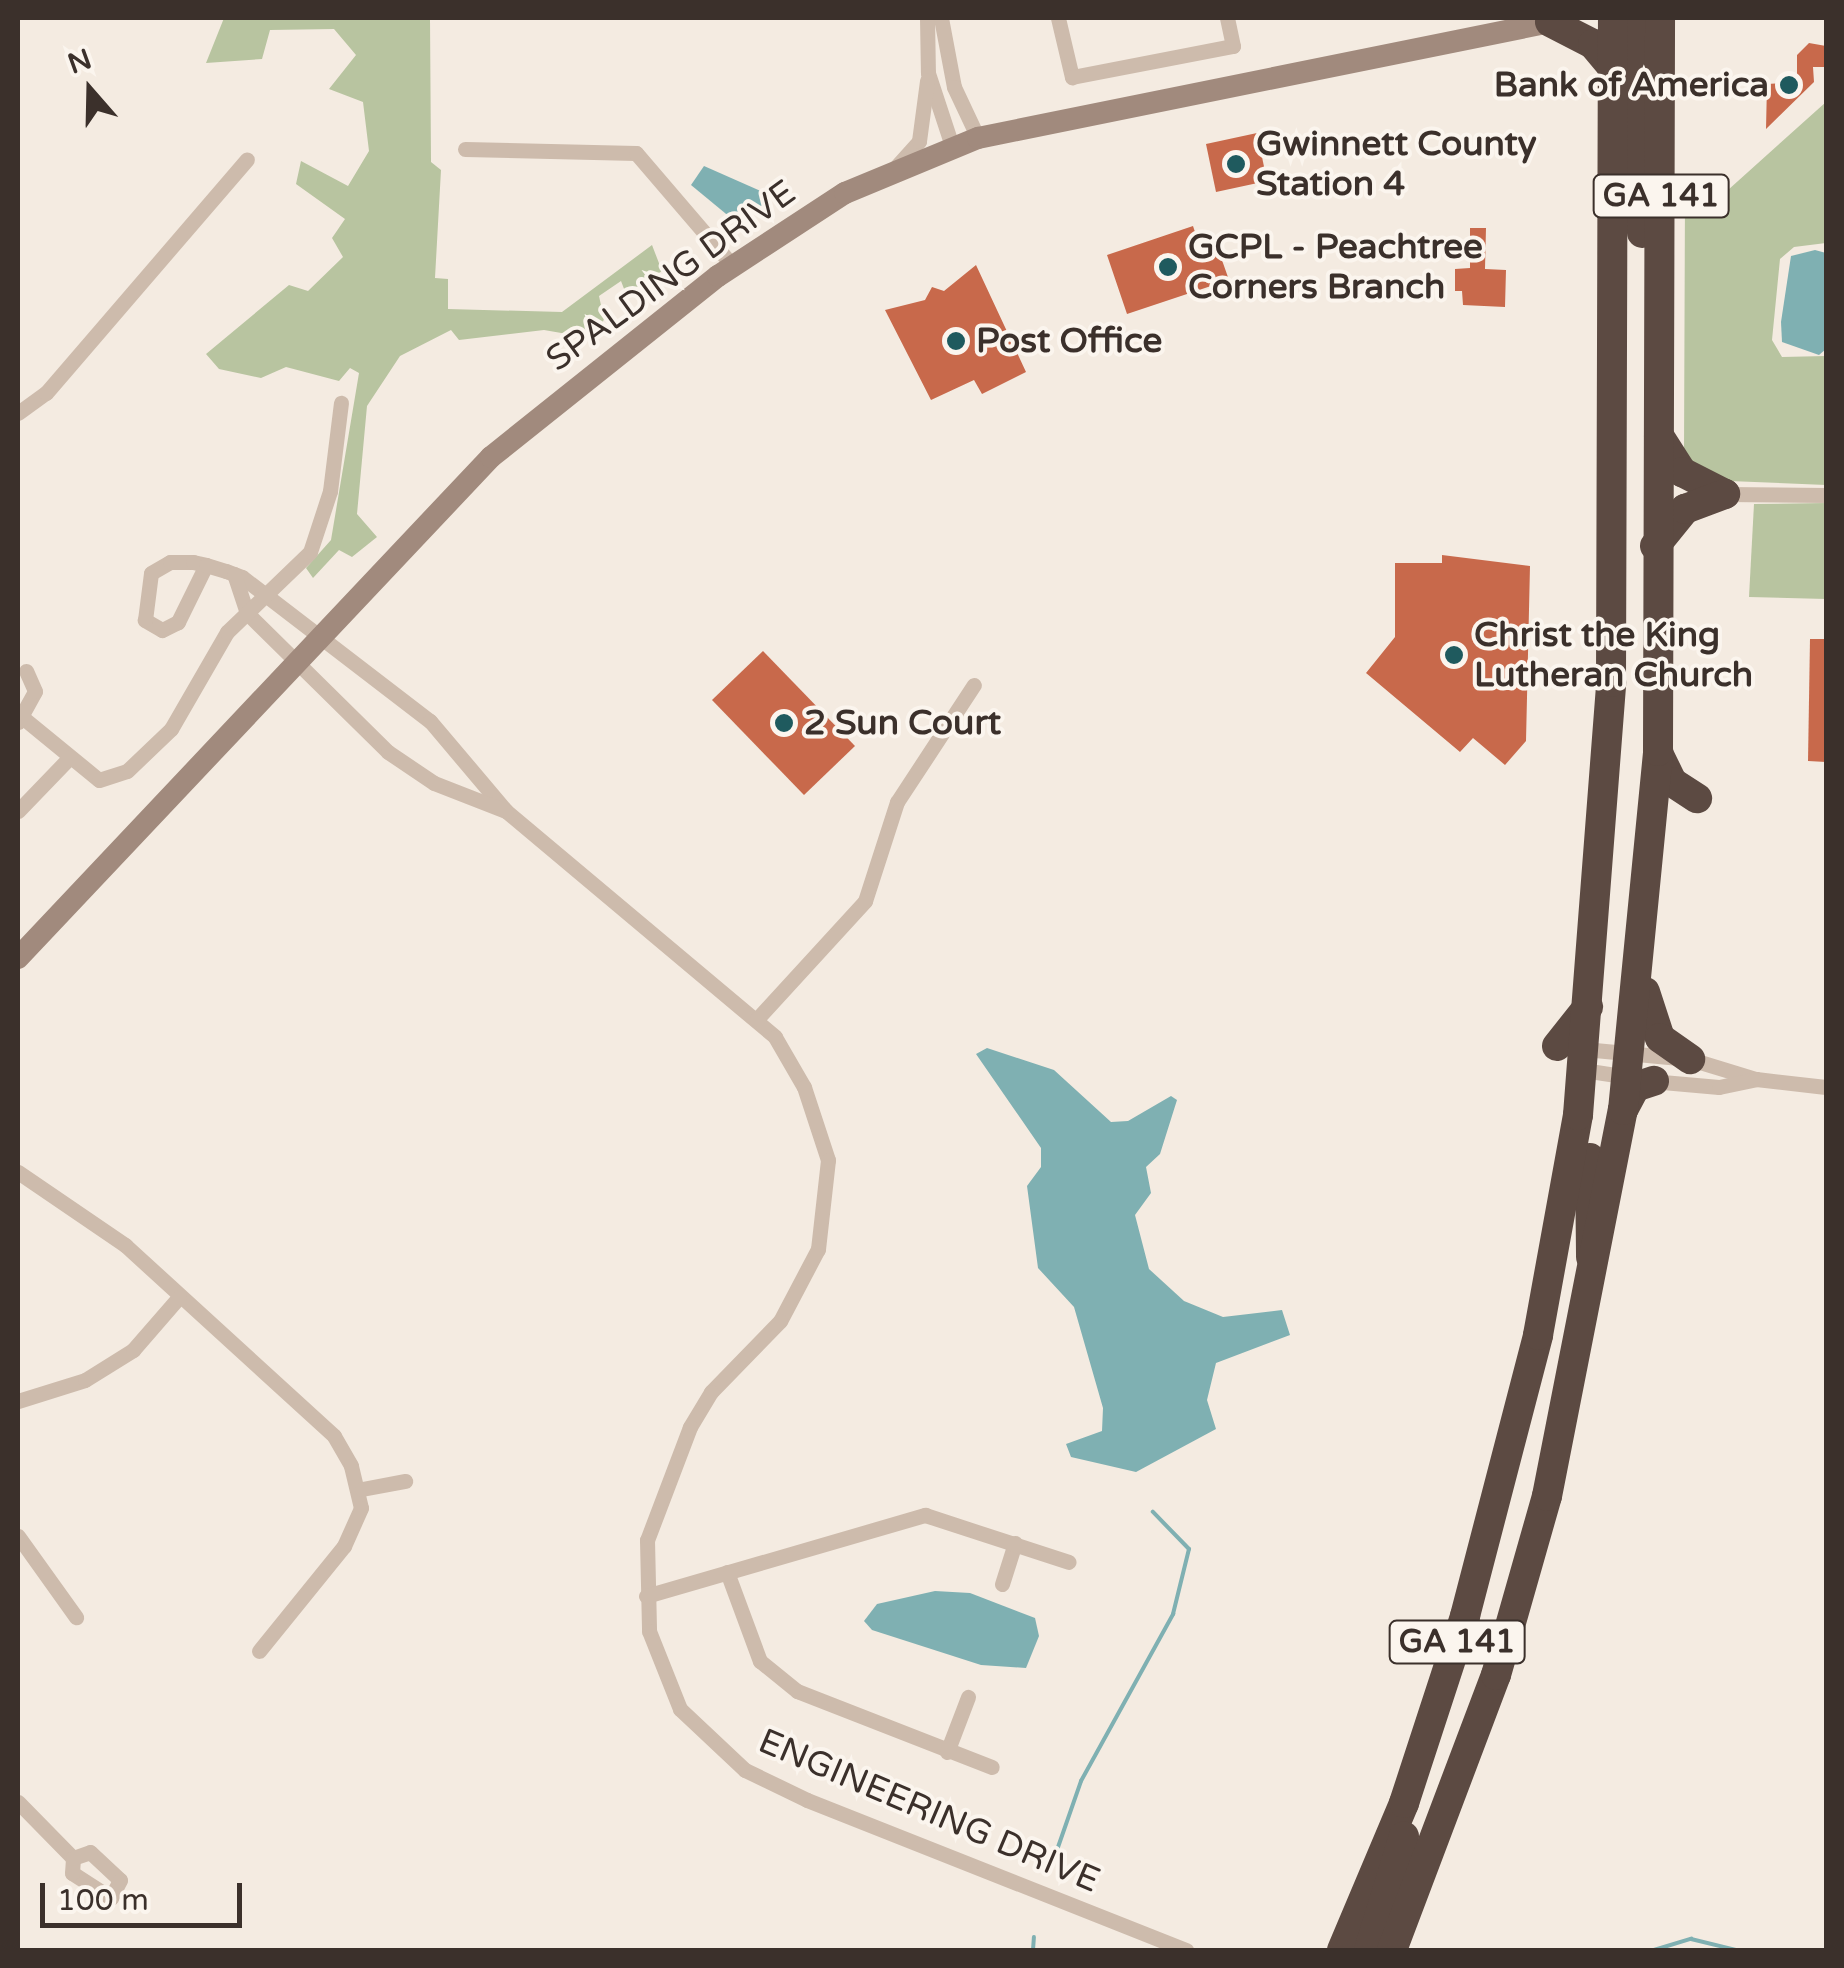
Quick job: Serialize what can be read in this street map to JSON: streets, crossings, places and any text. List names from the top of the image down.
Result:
{
  "streets": {
    "highway": ["GA 141"],
    "main road": ["SPALDING DRIVE"],
    "street": ["ENGINEERING DRIVE"]
  },
  "crossings": [
    ["SPALDING DRIVE", "ENGINEERING DRIVE"]
  ],
  "places": [
    "Bank of America",
    "Gwinnett County Station 4",
    "GCPL - Peachtree Corners Branch",
    "Post Office",
    "Christ the King Lutheran Church",
    "2 Sun Court"
  ],
  "scale_bar": "100 m",
  "north": "top"
}
